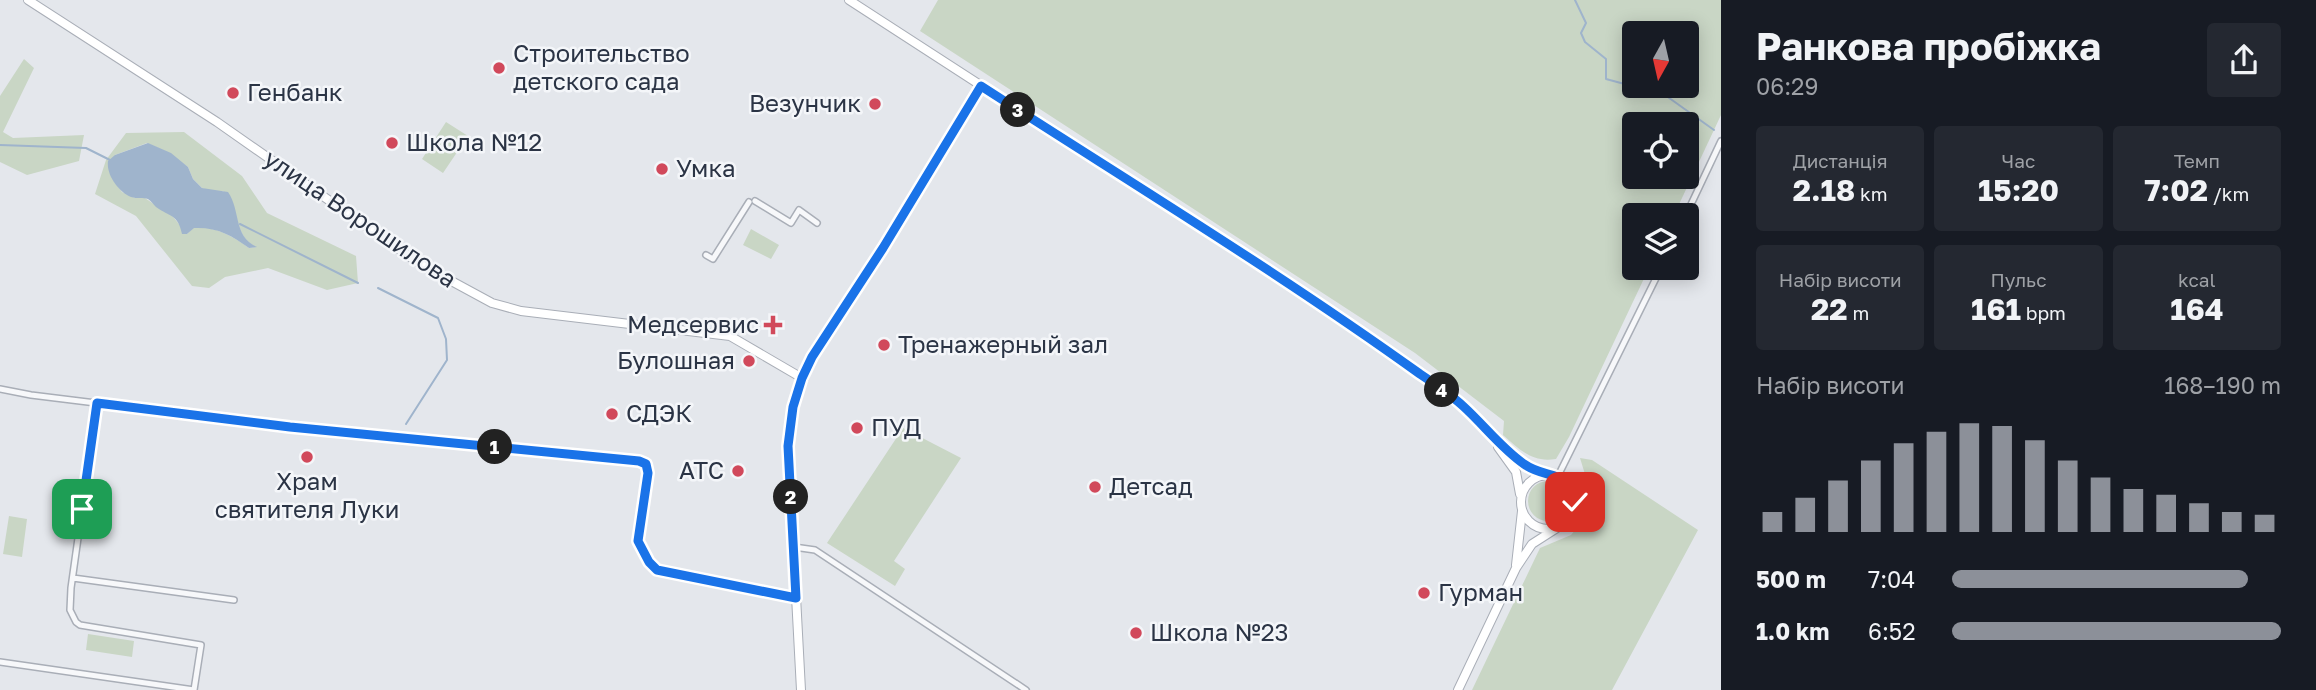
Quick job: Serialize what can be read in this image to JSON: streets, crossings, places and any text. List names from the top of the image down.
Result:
{
  "streets": {
    "main road": ["улица Ворошилова"]
  },
  "places": {
    "other": [
      "Строительство детского сада",
      "Генбанк",
      "Везунчик",
      "Школа №12",
      "Умка",
      "Тренажерный зал",
      "Булошная",
      "СДЭК",
      "ПУД",
      "Храм святителя Луки",
      "АТС",
      "Детсад",
      "Гурман",
      "Школа №23"
    ],
    "health": ["Медсервис"]
  },
  "north": "bottom",
  "page": {
    "heading": ["Ранкова пробіжка", "06:29"],
    "pins": [
      "3",
      "4",
      "1",
      "2"
    ],
    "stats": [
      ["Дистанція", "2.18 km"],
      ["Час", "15:20"],
      ["Темп", "7:02 /km"],
      ["Набір висоти", "22 m"],
      ["Пульс", "161 bpm"],
      ["kcal", "164"]
    ],
    "chart": ["Набір висоти", "168–190 m"],
    "list": [
      {
        "name": "500 m",
        "note": "7:04"
      },
      {
        "name": "1.0 km",
        "note": "6:52"
      }
    ]
  }
}
